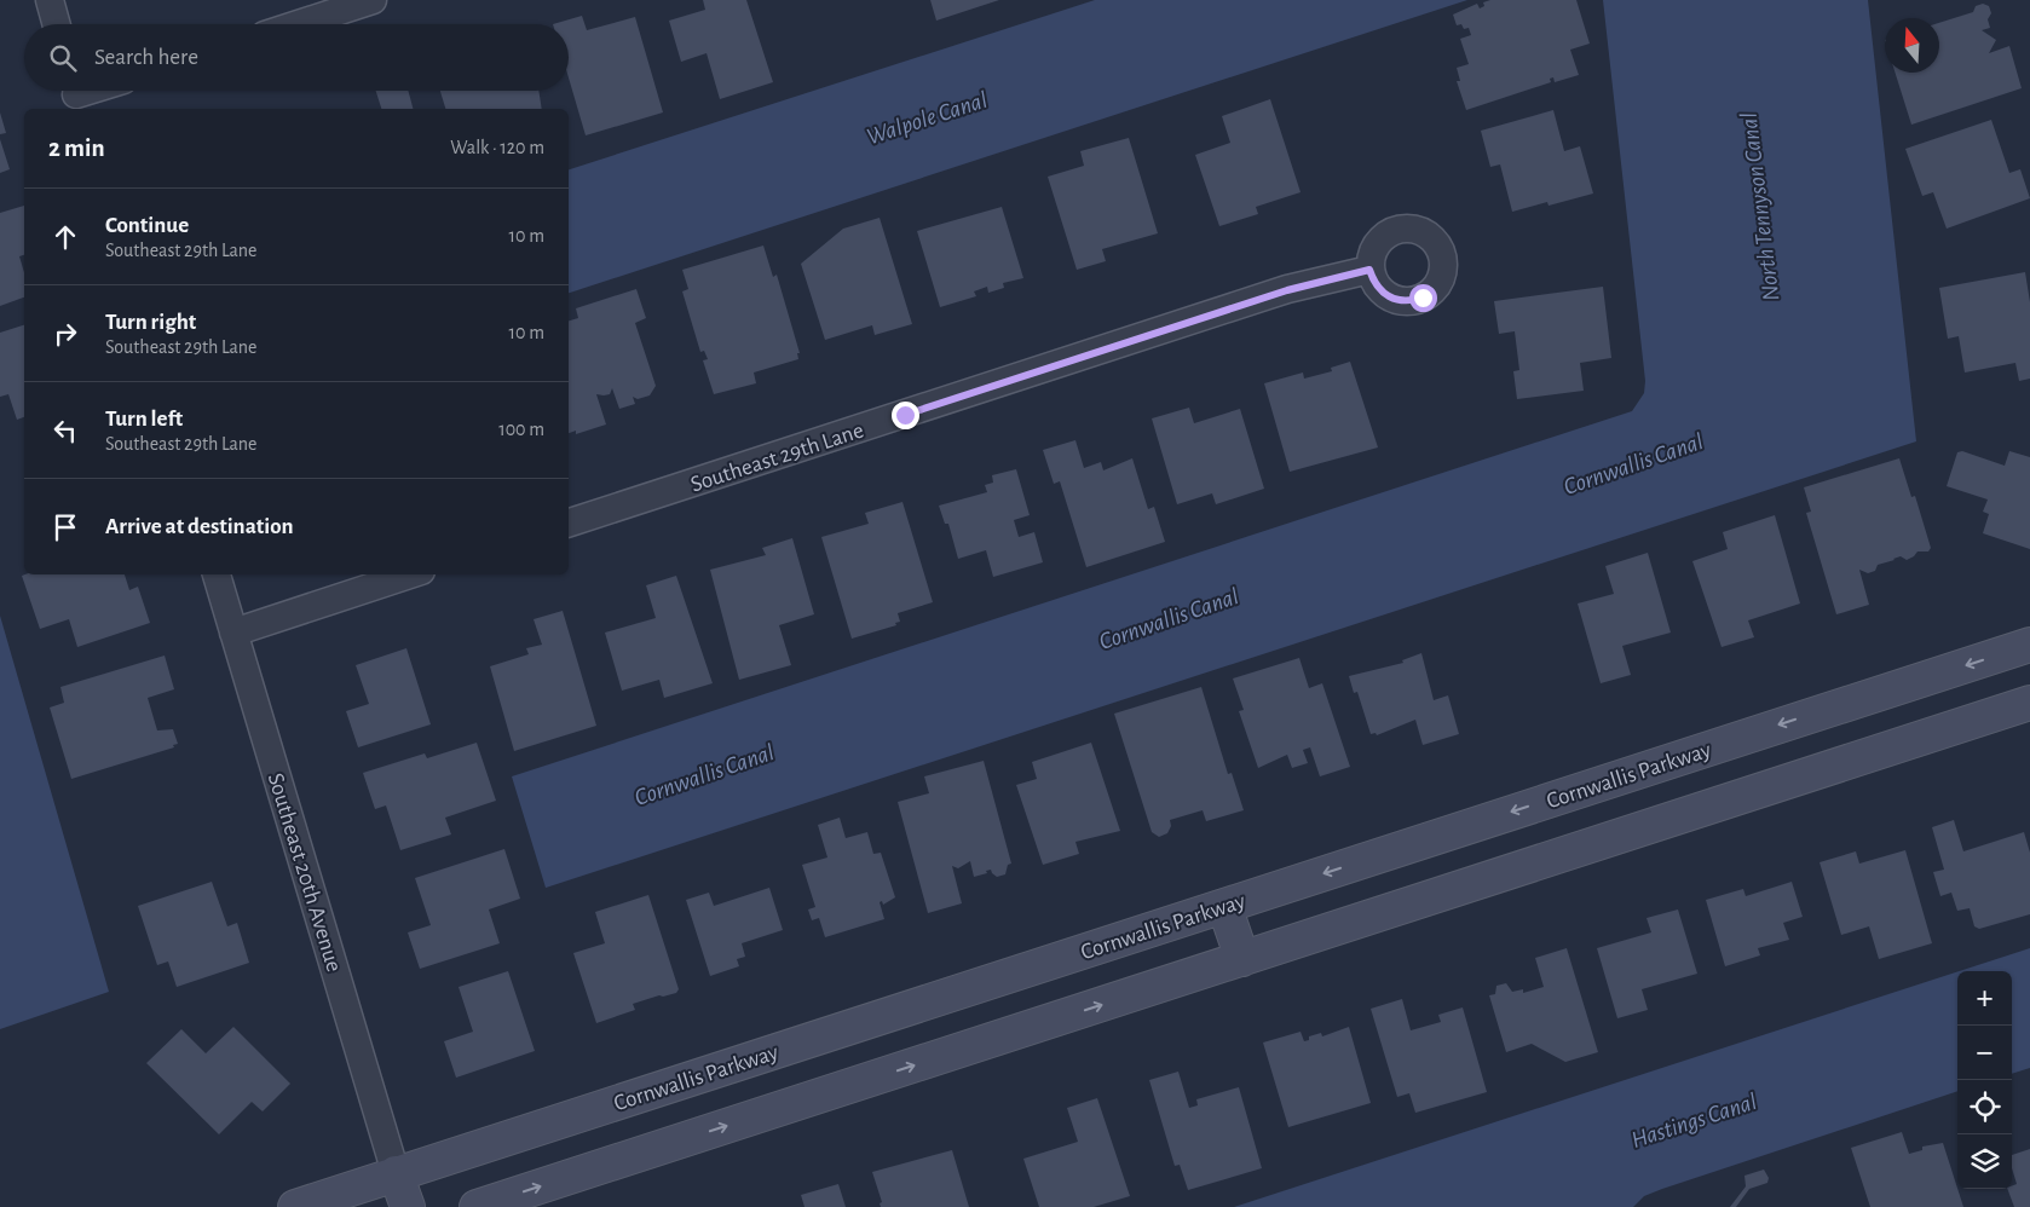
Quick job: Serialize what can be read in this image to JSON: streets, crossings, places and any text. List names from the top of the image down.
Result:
{
  "streets": {
    "street": ["Southeast 29th Lane", "Cornwallis Parkway", "Southeast 20th Avenue"]
  },
  "crossings": [
    ["Cornwallis Parkway", "Southeast 20th Avenue"]
  ],
  "water": [
    "Walpole Canal",
    "North Tennyson Canal",
    "Cornwallis Canal",
    "Hastings Canal"
  ],
  "north": "top",
  "page": {
    "search": "Search here",
    "heading": ["2 min", "Walk · 120 m"],
    "list": [
      ["Continue", "Southeast 29th Lane", "10 m"],
      ["Turn right", "Southeast 29th Lane", "10 m"],
      ["Turn left", "Southeast 29th Lane", "100 m"],
      "Arrive at destination"
    ],
    "map_buttons": ["+", "−"]
  }
}
